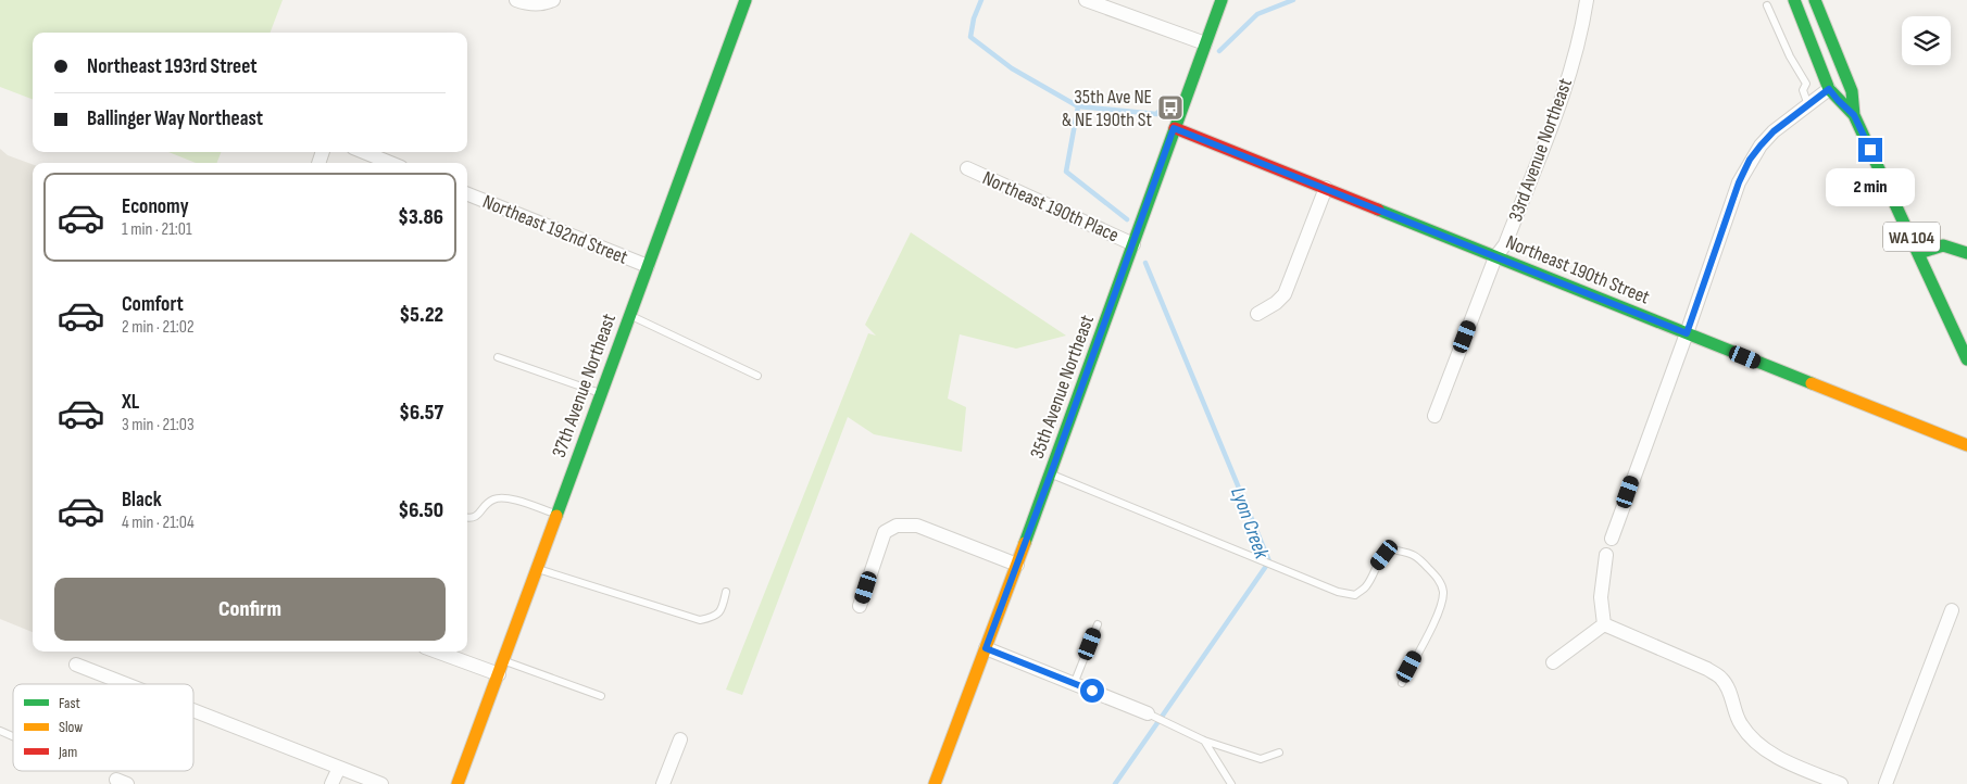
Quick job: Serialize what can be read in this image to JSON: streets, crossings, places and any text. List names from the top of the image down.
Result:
{
  "streets": {
    "street": [
      "33rd Avenue Northeast",
      "Northeast 190th Place",
      "Northeast 192nd Street",
      "WA 104",
      "Northeast 190th Street",
      "37th Avenue Northeast",
      "35th Avenue Northeast"
    ]
  },
  "crossings": [
    ["33rd Avenue Northeast", "Northeast 190th Street"],
    ["Northeast 190th Place", "35th Avenue Northeast"],
    ["Northeast 192nd Street", "37th Avenue Northeast"],
    ["Northeast 190th Street", "35th Avenue Northeast"]
  ],
  "water": ["Lyon Creek"],
  "places": {
    "bus stop": ["35th Ave NE & NE 190th St"]
  },
  "legend": ["Fast", "Slow", "Jam"],
  "page": {
    "banner": ["Northeast 193rd Street", "Ballinger Way Northeast"],
    "bubble": "2 min",
    "list": [
      {
        "name": "Economy",
        "note": "1 min · 21:01",
        "value": "$3.86"
      },
      {
        "name": "Comfort",
        "note": "2 min · 21:02",
        "value": "$5.22"
      },
      {
        "name": "XL",
        "note": "3 min · 21:03",
        "value": "$6.57"
      },
      {
        "name": "Black",
        "note": "4 min · 21:04",
        "value": "$6.50"
      }
    ],
    "buttons": "Confirm"
  }
}
